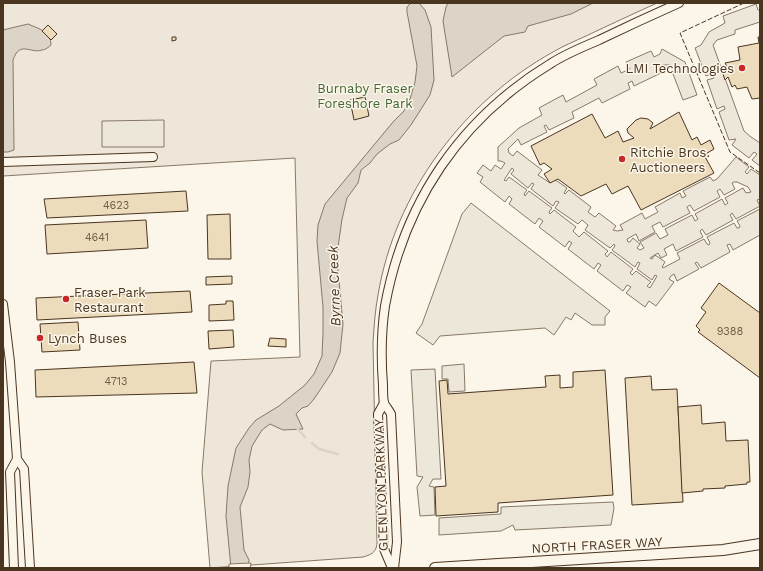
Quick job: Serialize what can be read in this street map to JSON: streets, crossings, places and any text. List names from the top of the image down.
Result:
{
  "streets": {
    "street": ["GLENLYON PARKWAY", "NORTH FRASER WAY"]
  },
  "water": ["Byrne Creek"],
  "parks": ["Burnaby Fraser Foreshore Park"],
  "places": [
    "LMI Technologies",
    "Ritchie Bros. Auctioneers",
    "Fraser Park Restaurant",
    "Lynch Buses"
  ],
  "house_numbers": [
    "4623",
    "4641",
    "9388",
    "4713"
  ]
}
